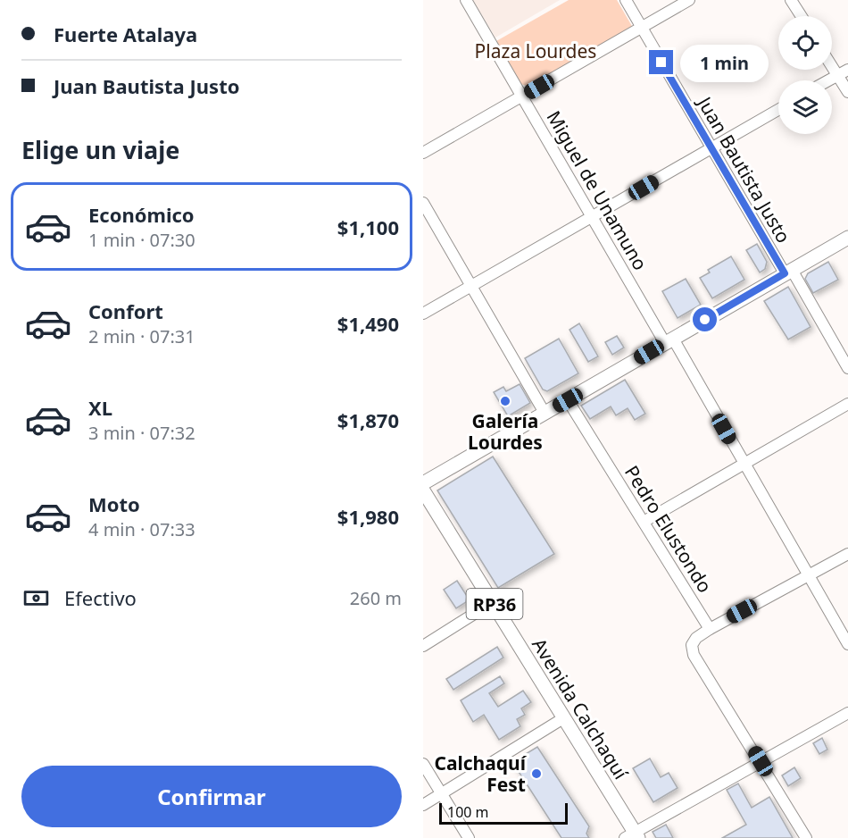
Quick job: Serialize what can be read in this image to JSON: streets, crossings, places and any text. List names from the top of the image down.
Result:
{
  "streets": {
    "main road": ["RP36", "Avenida Calchaquí"],
    "street": ["Juan Bautista Justo", "Miguel de Unamuno", "Pedro Elustondo"]
  },
  "parks": ["Plaza Lourdes"],
  "places": ["Galería Lourdes", "Calchaquí Fest"],
  "scale_bar": "100 m",
  "page": {
    "banner": ["Fuerte Atalaya", "Juan Bautista Justo"],
    "bubble": "1 min",
    "heading": "Elige un viaje",
    "list": [
      {
        "name": "Económico",
        "note": "1 min · 07:30",
        "value": "$1,100"
      },
      {
        "name": "Confort",
        "note": "2 min · 07:31",
        "value": "$1,490"
      },
      {
        "name": "XL",
        "note": "3 min · 07:32",
        "value": "$1,870"
      },
      {
        "name": "Moto",
        "note": "4 min · 07:33",
        "value": "$1,980"
      }
    ],
    "pay": ["Efectivo", "260 m"],
    "buttons": "Confirmar",
    "scale": "100 m"
  }
}
